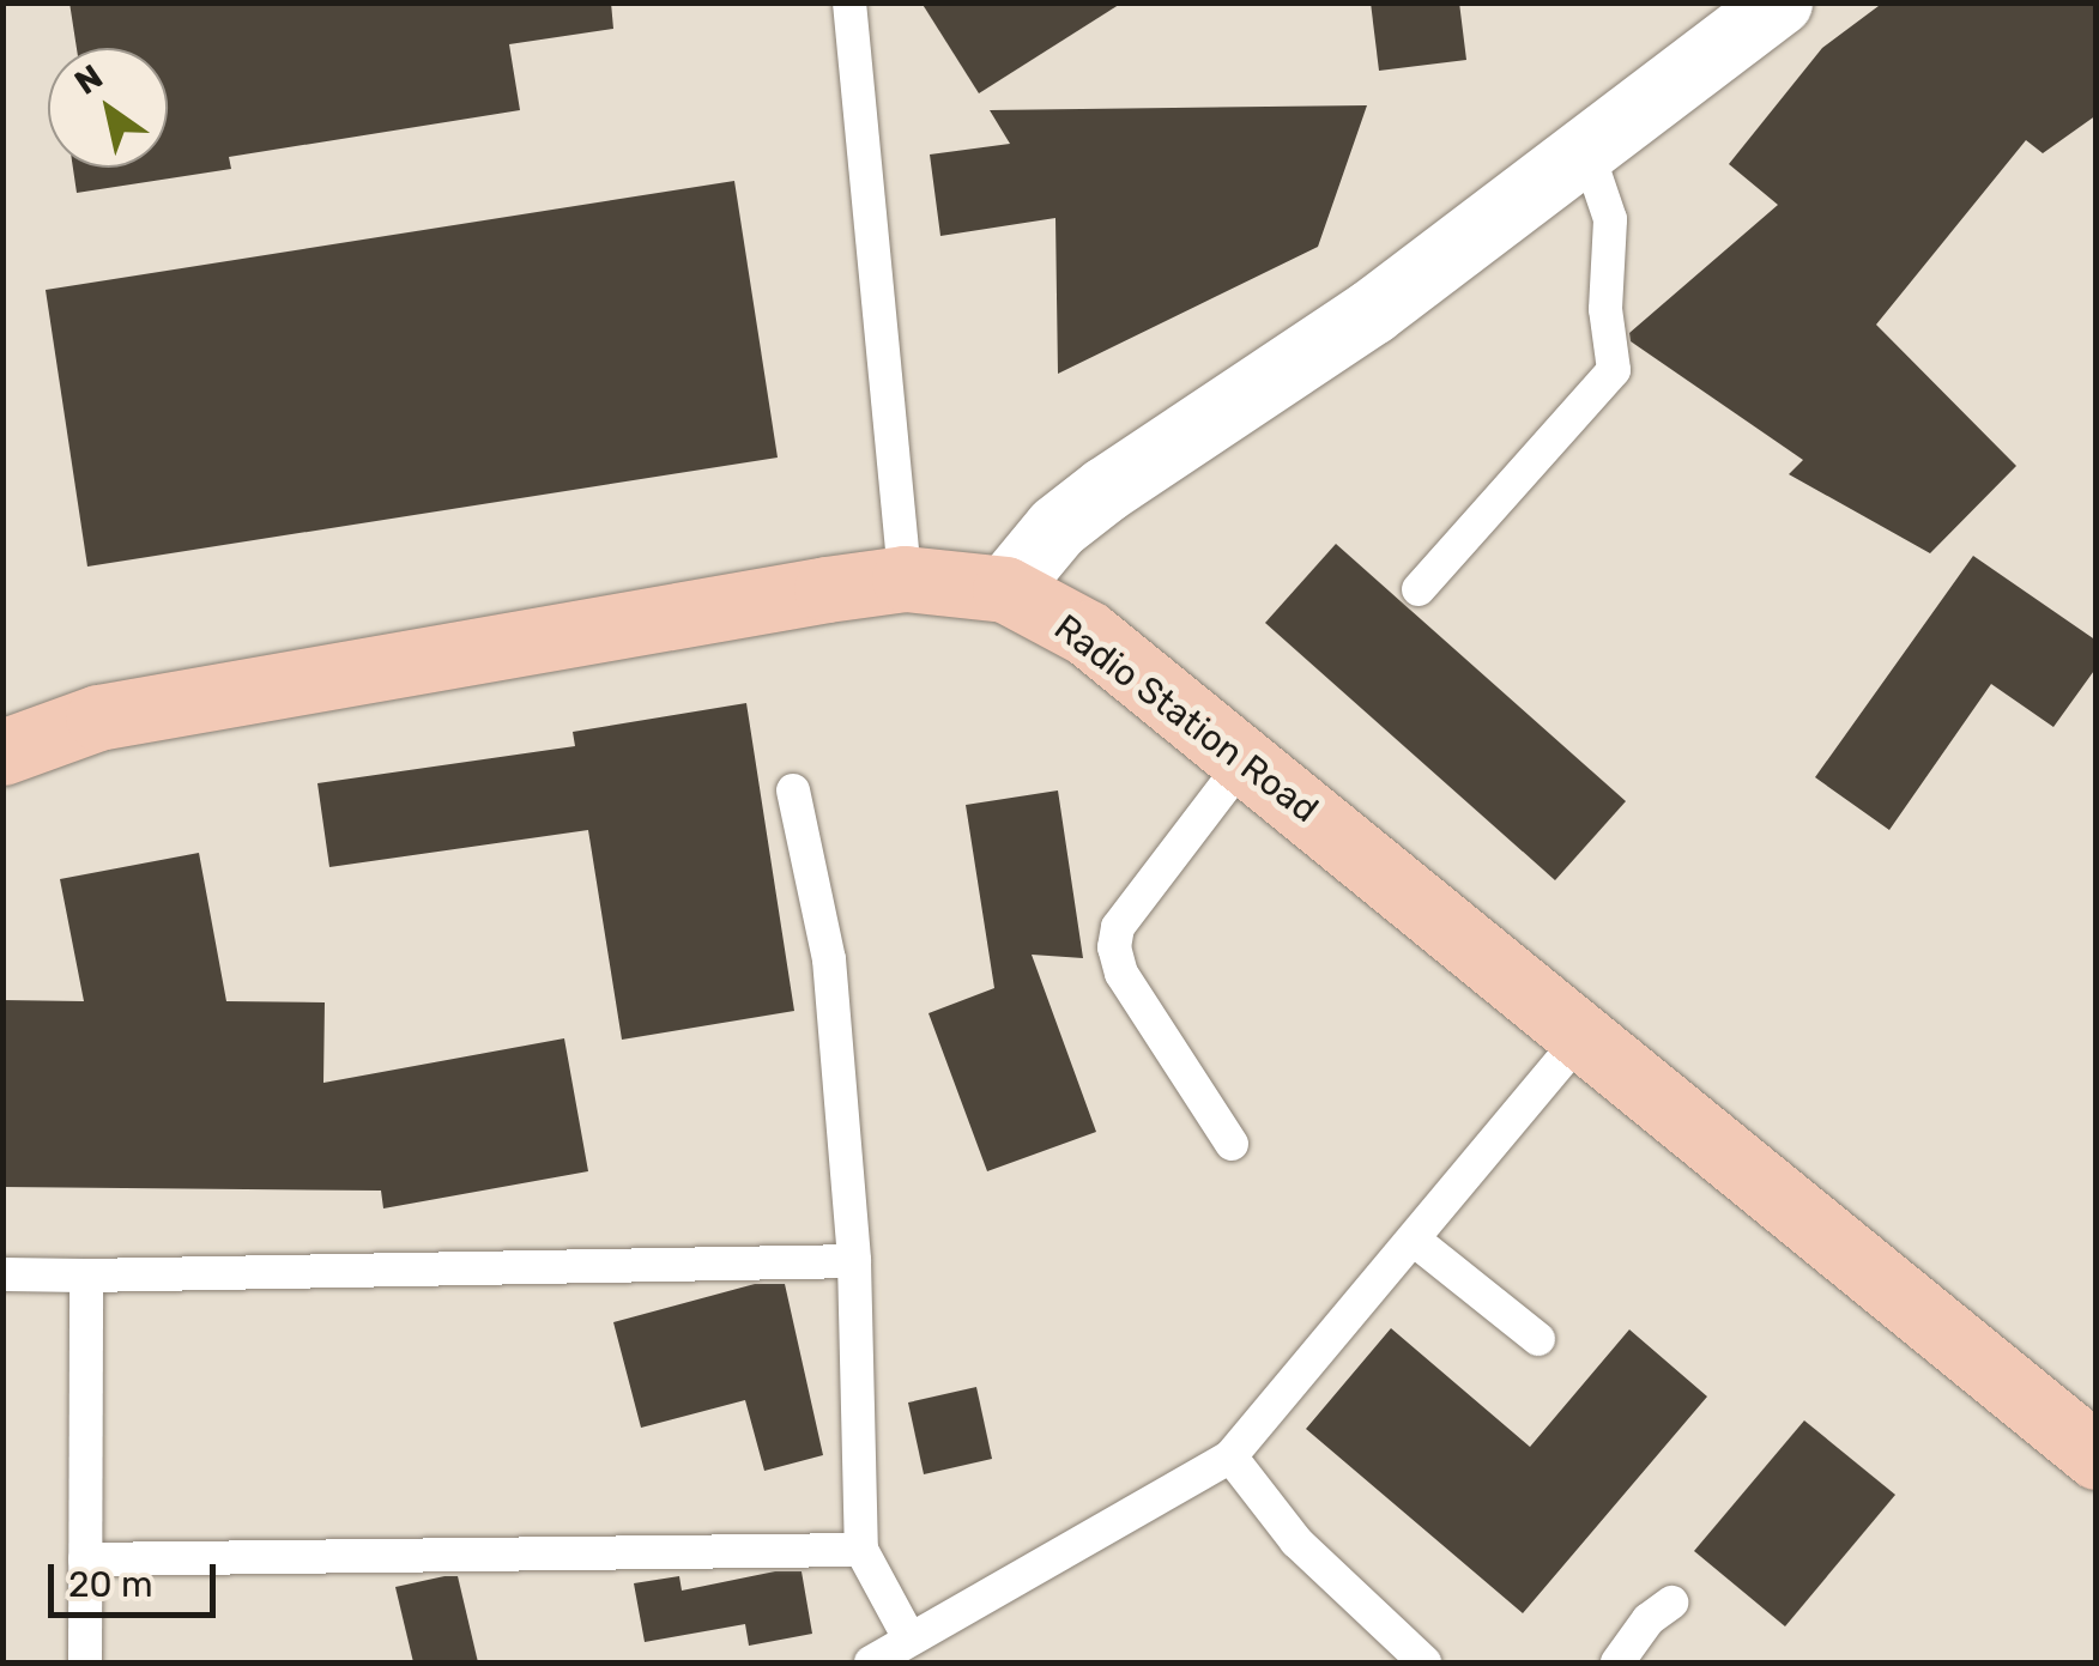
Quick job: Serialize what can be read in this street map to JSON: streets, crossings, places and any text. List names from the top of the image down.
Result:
{
  "streets": {
    "main road": ["Radio Station Road"]
  },
  "scale_bar": "20 m",
  "north": "top left"
}
